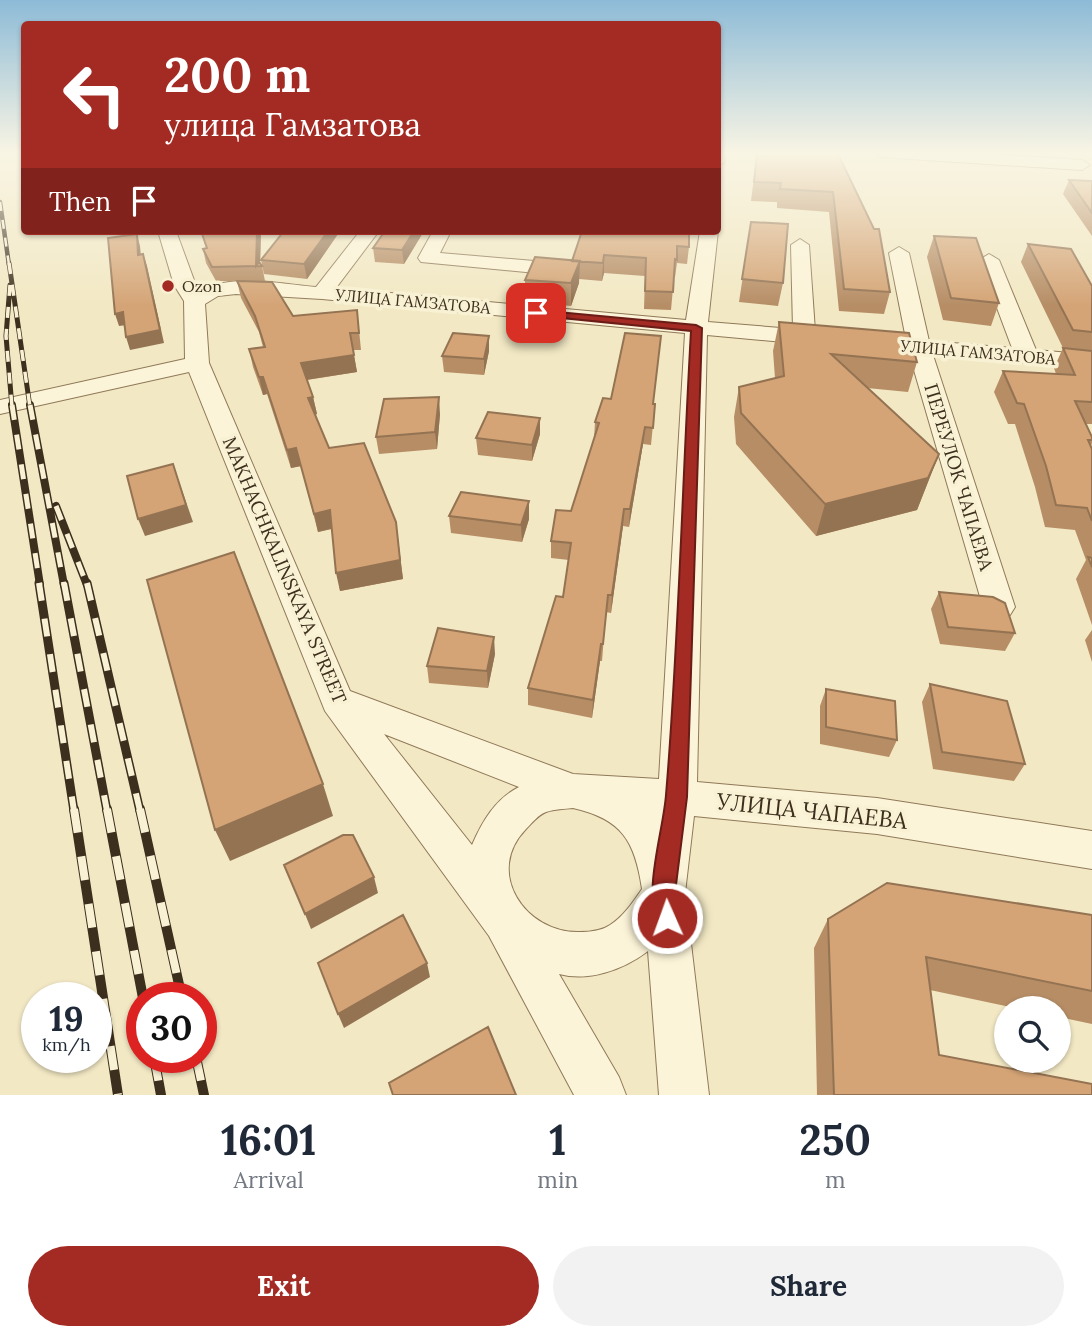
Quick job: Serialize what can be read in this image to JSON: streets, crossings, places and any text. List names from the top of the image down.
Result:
{
  "streets": {
    "street": [
      "УЛИЦА ГАМЗАТОВА",
      "ПЕРЕУЛОК ЧАПАЕВА",
      "MAKHACHKALINSKAYA STREET",
      "УЛИЦА ЧАПАЕВА"
    ]
  },
  "crossings": [
    ["УЛИЦА ГАМЗАТОВА", "ПЕРЕУЛОК ЧАПАЕВА"],
    ["УЛИЦА ГАМЗАТОВА", "MAKHACHKALINSKAYA STREET"],
    ["MAKHACHKALINSKAYA STREET", "УЛИЦА ЧАПАЕВА"]
  ],
  "places": ["Ozon"],
  "page": {
    "turn": ["200 m", "улица Гамзатова"],
    "then": "Then",
    "speed": "19 km/h",
    "limit": "30",
    "eta": [
      "16:01",
      "Arrival",
      "1",
      "min",
      "250",
      "m"
    ],
    "buttons": ["Exit", "Share"]
  }
}
